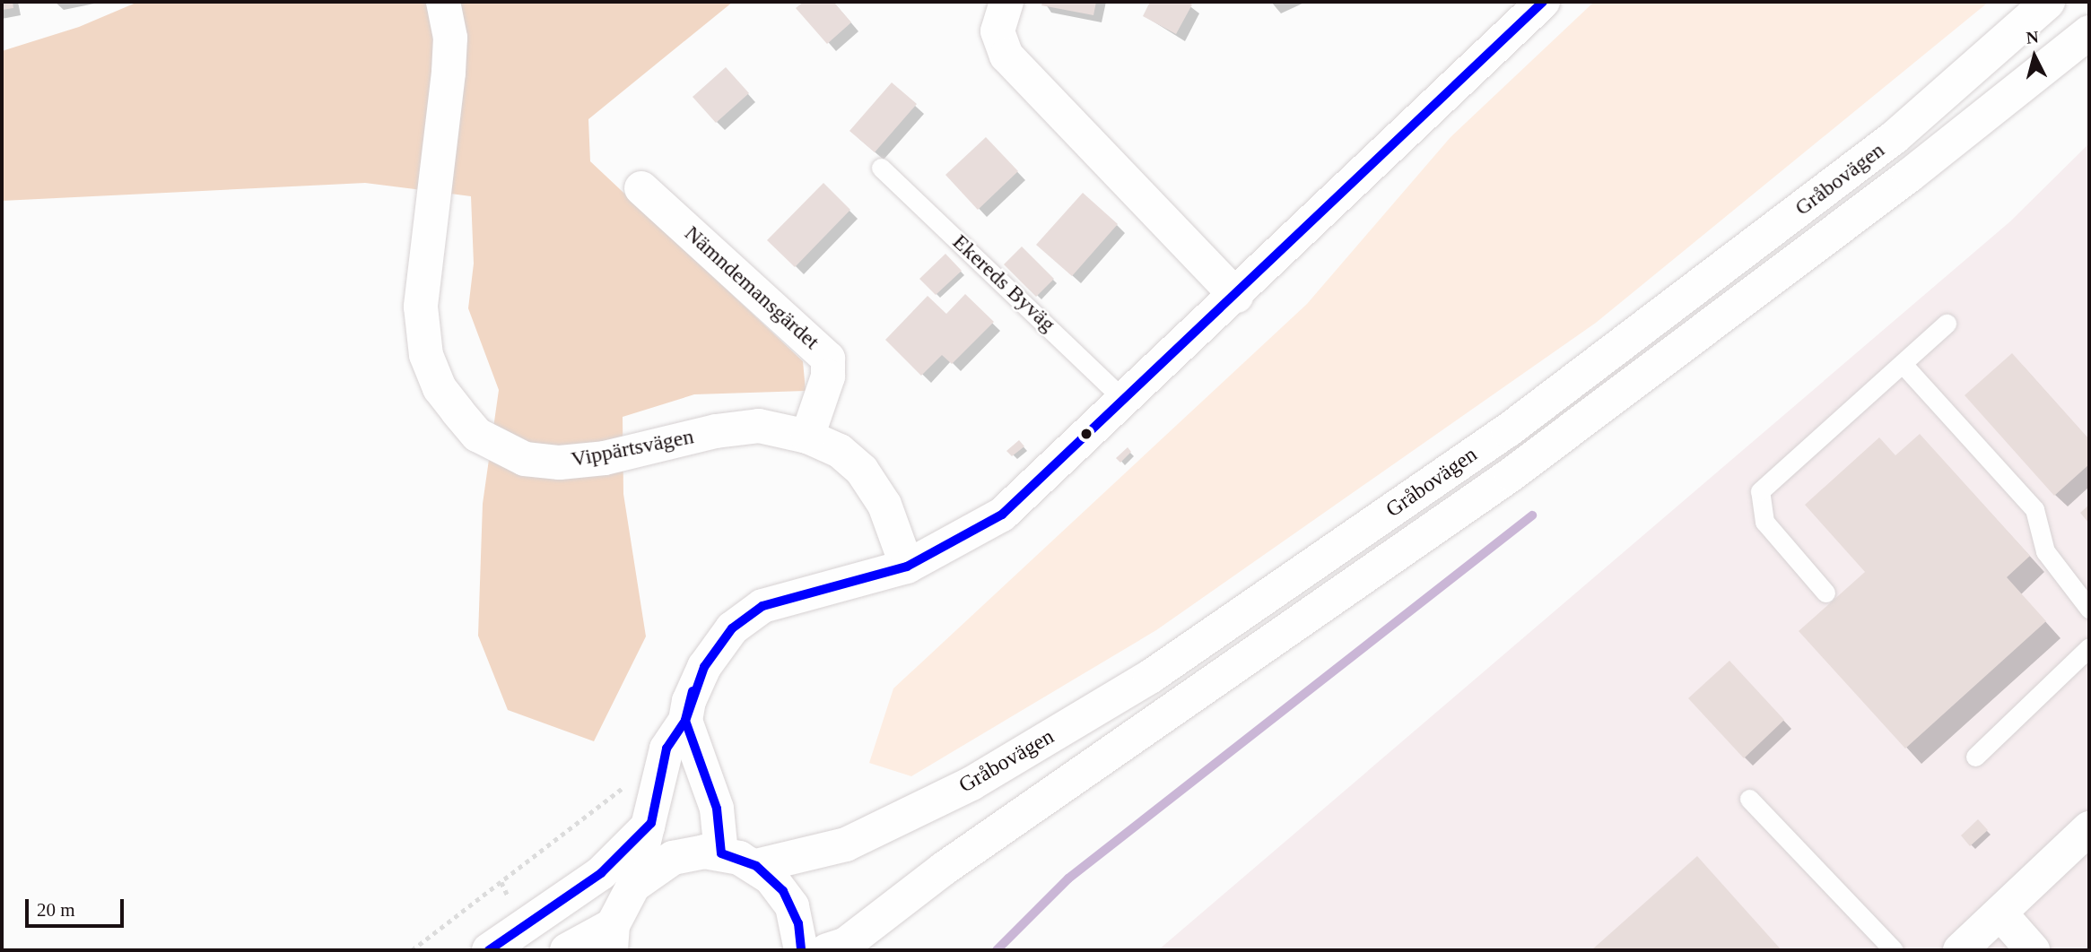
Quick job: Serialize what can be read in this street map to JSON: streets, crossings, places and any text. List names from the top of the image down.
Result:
{
  "streets": {
    "street": ["Gråbovägen", "Nämndemansgärdet", "Vippärtsvägen"],
    "lane": ["Ekereds Byväg"]
  },
  "crossings": [
    ["Nämndemansgärdet", "Vippärtsvägen"]
  ],
  "scale_bar": "20 m",
  "north": "top"
}
